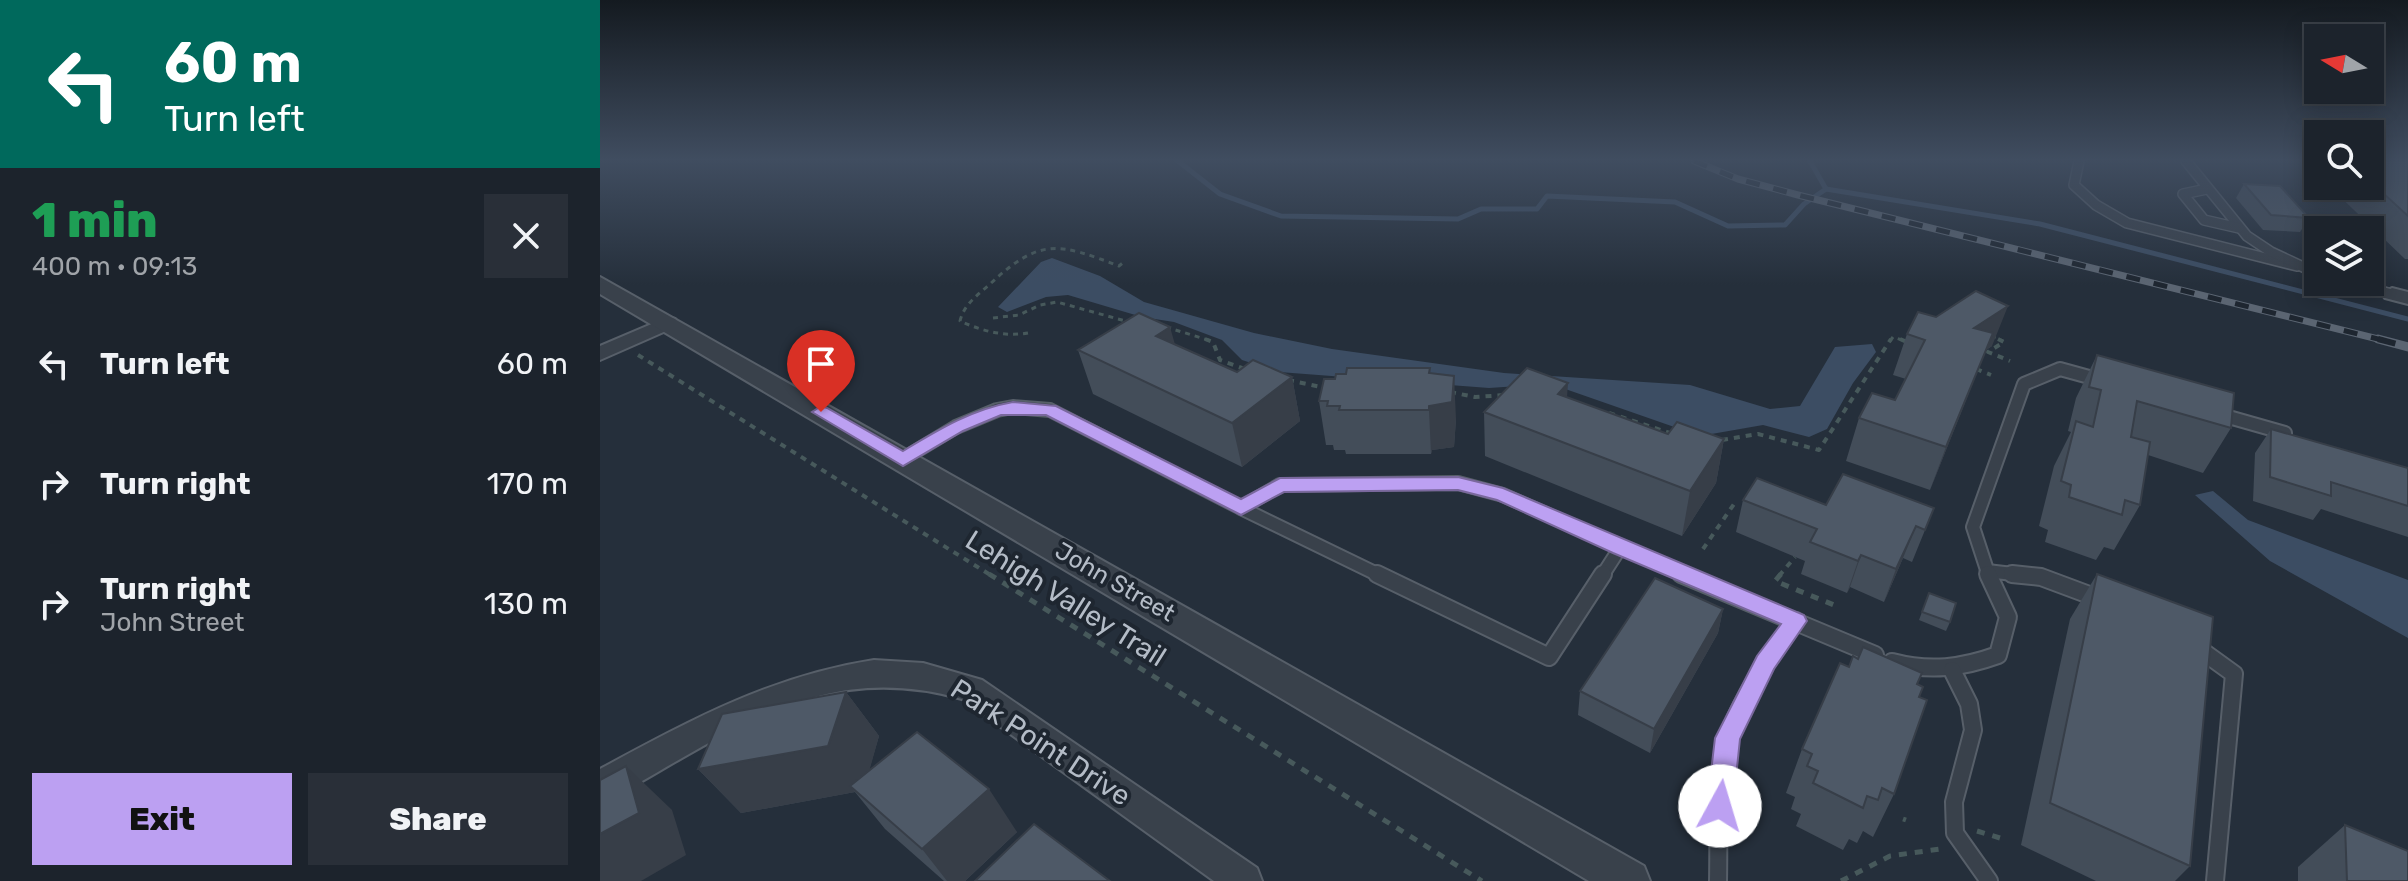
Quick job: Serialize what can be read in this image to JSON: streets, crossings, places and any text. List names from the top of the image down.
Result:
{
  "streets": {
    "street": ["John Street", "Park Point Drive"],
    "path": ["Lehigh Valley Trail"]
  },
  "north": "left",
  "page": {
    "turn": ["60 m", "Turn left"],
    "heading": ["1 min", "400 m · 09:13"],
    "list": [
      {
        "name": "Turn left",
        "value": "60 m"
      },
      {
        "name": "Turn right",
        "value": "170 m"
      },
      {
        "name": "Turn right",
        "note": "John Street",
        "value": "130 m"
      }
    ],
    "buttons": ["Exit", "Share"]
  }
}
